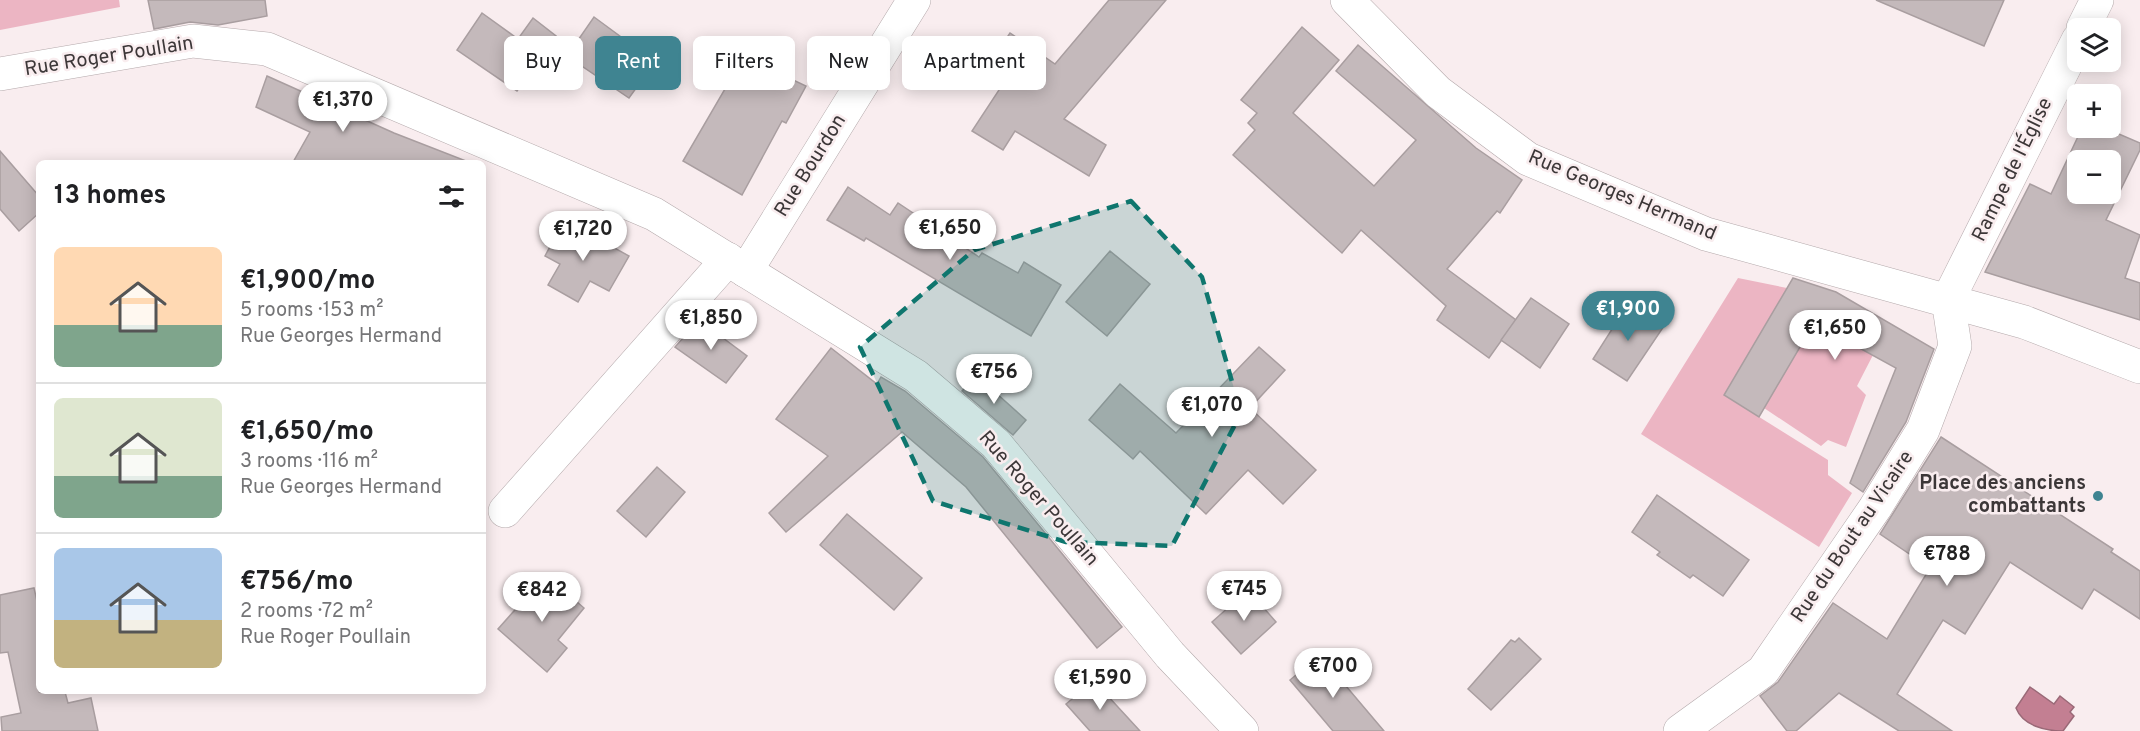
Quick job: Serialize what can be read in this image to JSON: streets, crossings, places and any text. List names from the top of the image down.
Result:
{
  "streets": {
    "street": [
      "Rue Roger Poullain",
      "Rue Bourdon",
      "Rampe de l'Église",
      "Rue Georges Hermand",
      "Rue du Bout au Vicaire"
    ]
  },
  "crossings": [
    ["Rue Roger Poullain", "Rue Bourdon"],
    ["Rampe de l'Église", "Rue Georges Hermand"],
    ["Rampe de l'Église", "Rue du Bout au Vicaire"],
    ["Rue Georges Hermand", "Rue du Bout au Vicaire"]
  ],
  "places": ["Place des anciens combattants"],
  "page": {
    "map_buttons": ["+", "−"],
    "chip": [
      "Buy",
      "Rent",
      "Filters",
      "New",
      "Apartment"
    ],
    "price": [
      "€1,370",
      "€1,650",
      "€1,720",
      "€1,900",
      "€1,850",
      "€1,650",
      "€756",
      "€1,070",
      "€788",
      "€745",
      "€842",
      "€700",
      "€1,590"
    ],
    "heading": "13 homes",
    "list": [
      {
        "name": "€1,900/mo",
        "note": "5 rooms · 153 m² · Rue Georges Hermand"
      },
      {
        "name": "€1,650/mo",
        "note": "3 rooms · 116 m² · Rue Georges Hermand"
      },
      {
        "name": "€756/mo",
        "note": "2 rooms · 72 m² · Rue Roger Poullain"
      }
    ]
  }
}
